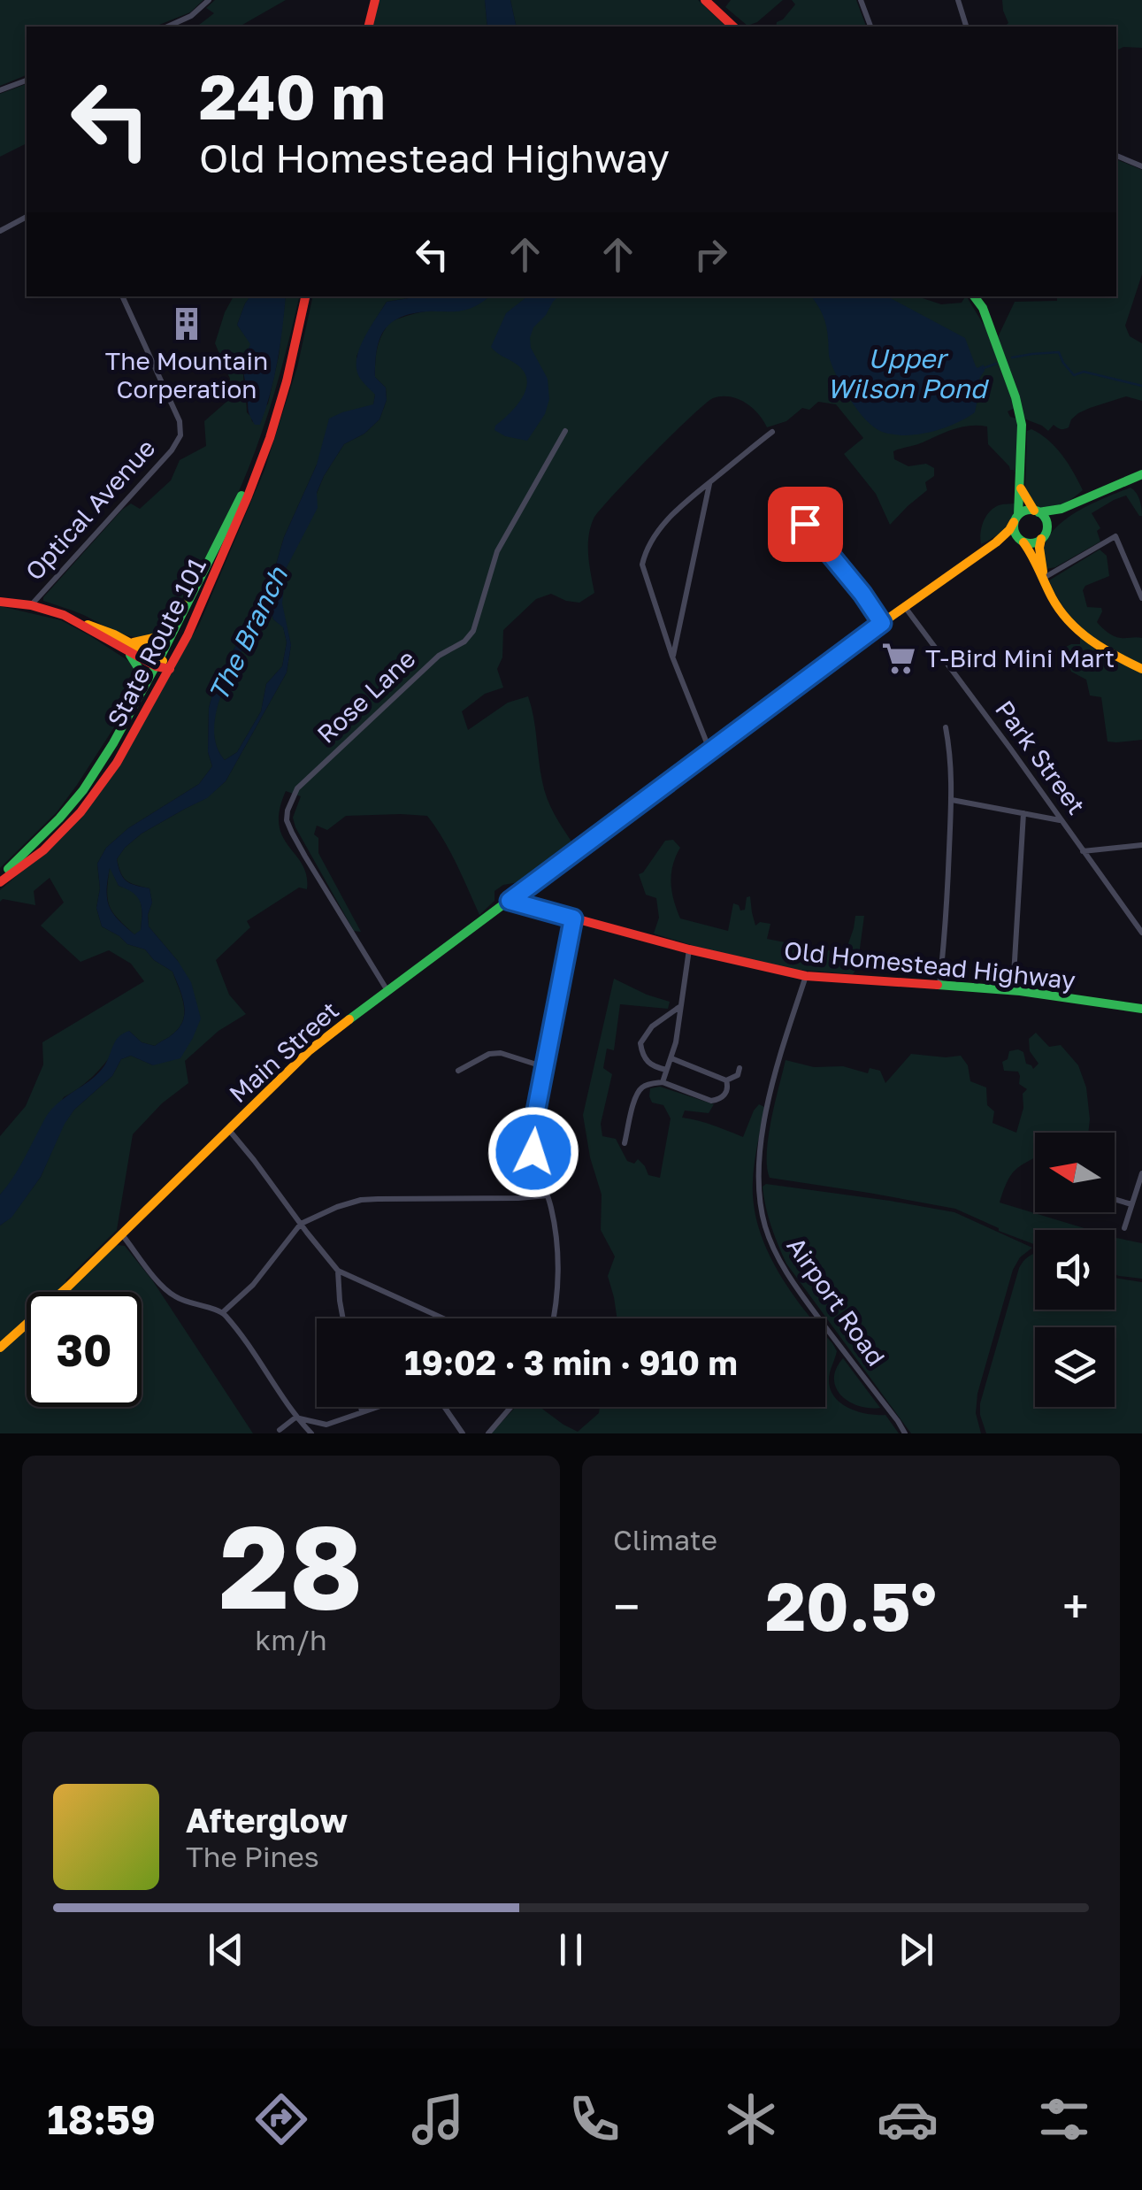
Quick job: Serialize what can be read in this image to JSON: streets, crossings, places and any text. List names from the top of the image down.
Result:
{
  "streets": {
    "main road": [
      "Optical Avenue",
      "State Route 101",
      "Old Homestead Highway",
      "Main Street"
    ],
    "street": ["Rose Lane", "Park Street", "Airport Road"]
  },
  "crossings": [
    ["Optical Avenue", "State Route 101"],
    ["Rose Lane", "Main Street"],
    ["Park Street", "Main Street"],
    ["Old Homestead Highway", "Main Street"],
    ["Old Homestead Highway", "Airport Road"]
  ],
  "water": ["Upper Wilson Pond", "The Branch"],
  "places": {
    "building": ["The Mountain Corperation"],
    "supermarket": ["T-Bird Mini Mart"]
  },
  "north": "left",
  "page": {
    "turn": ["240 m", "Old Homestead Highway"],
    "limit": "30",
    "trip": "19:02 · 3 min · 910 m",
    "tile": [
      ["28", "km/h"],
      "Climate"
    ],
    "heat": ["−", "20.5°", "+"],
    "song": ["Afterglow", "The Pines"],
    "tabs": "18:59"
  }
}
